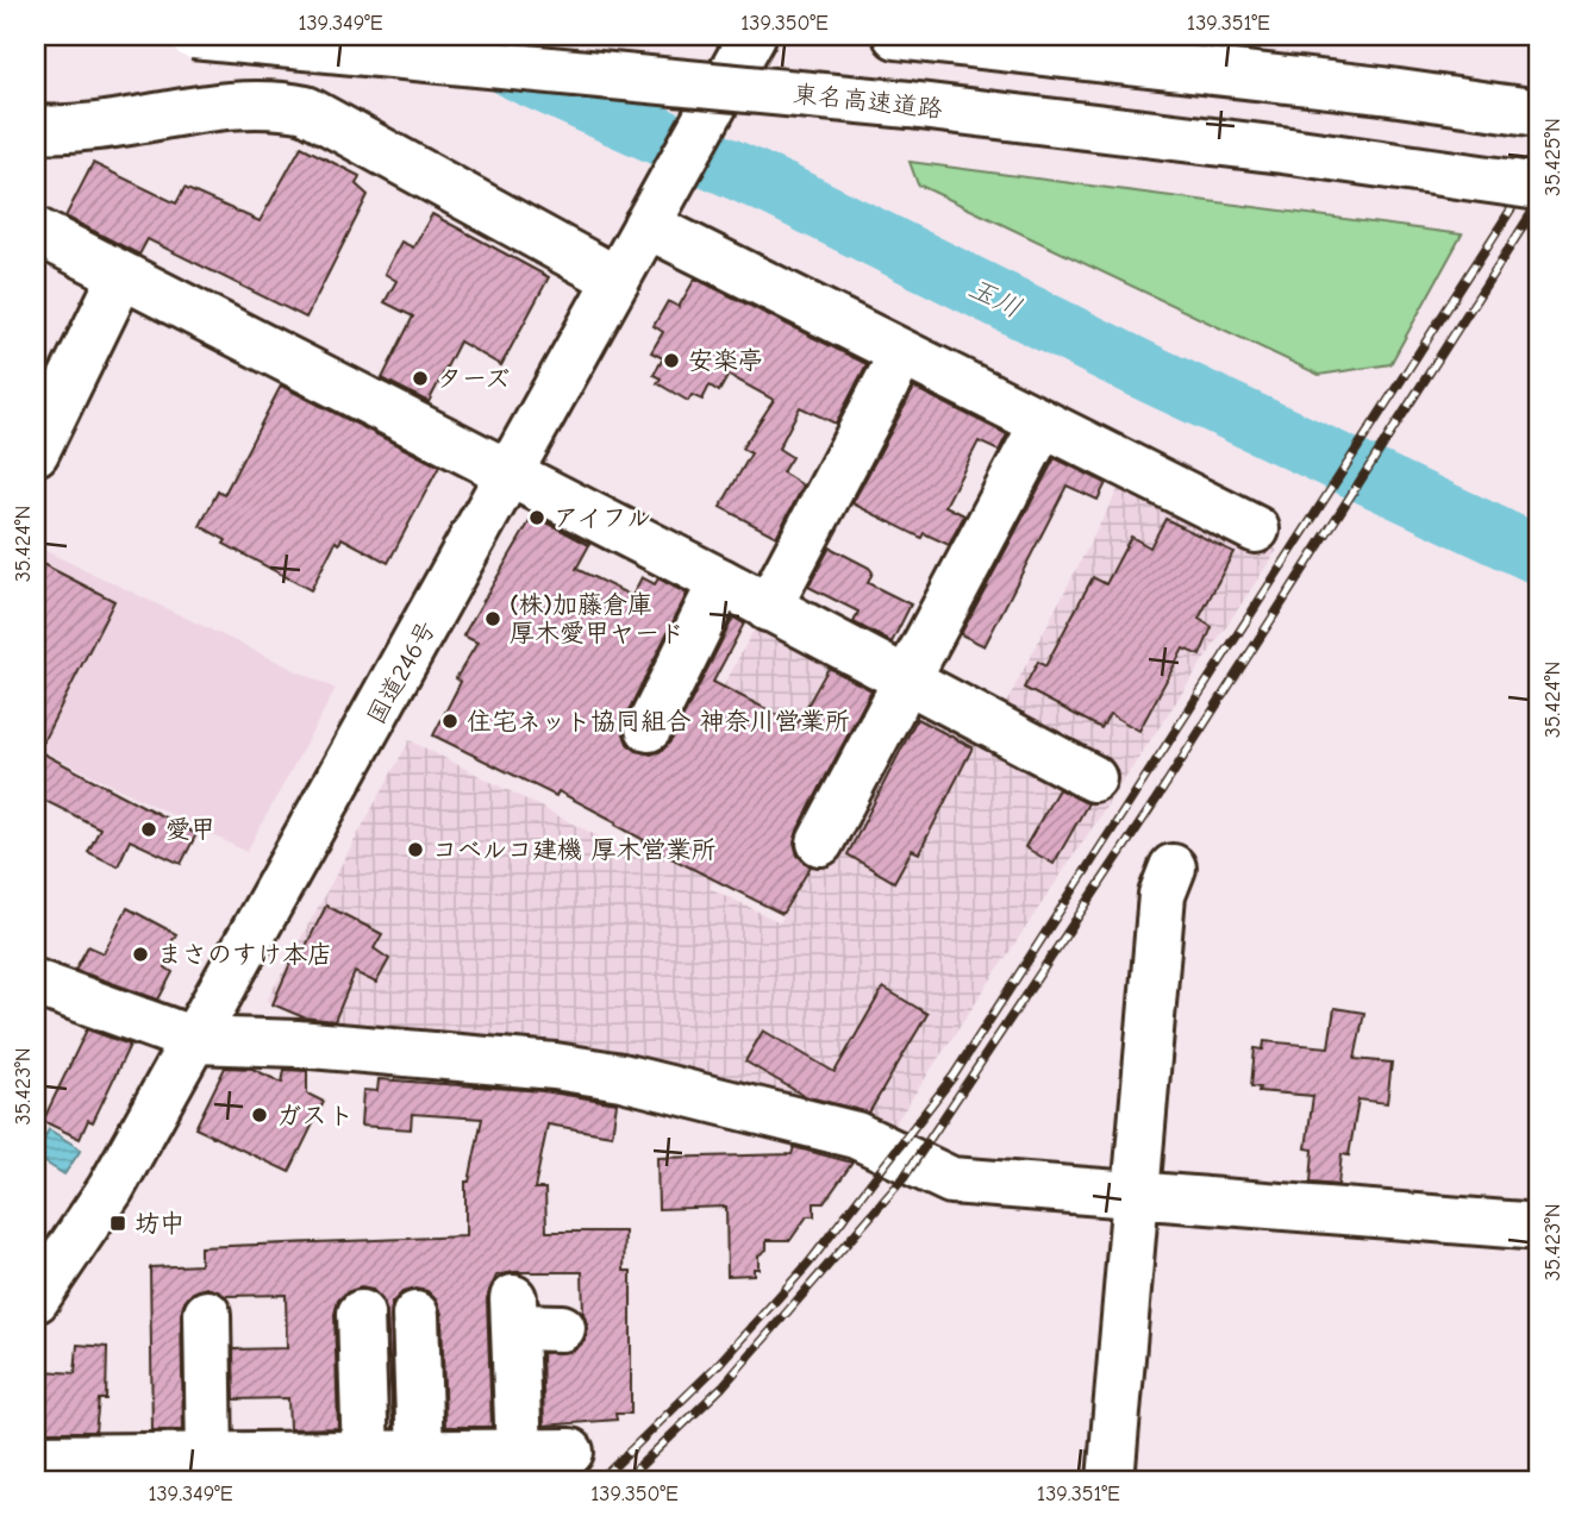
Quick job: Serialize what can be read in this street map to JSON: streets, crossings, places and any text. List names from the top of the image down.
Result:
{
  "streets": {
    "main road": ["東名高速道路", "国道246号"]
  },
  "water": ["玉川"],
  "places": {
    "other": [
      "安楽亭",
      "ターズ",
      "アイフル",
      "(株)加藤倉庫 厚木愛甲ヤード",
      "住宅ネット協同組合 神奈川営業所",
      "愛甲",
      "コベルコ建機 厚木営業所",
      "まさのすけ本店",
      "ガスト"
    ],
    "transit": ["坊中"]
  },
  "coordinates": [
    "139.349°E",
    "139.350°E",
    "139.351°E",
    "35.425°N",
    "35.424°N",
    "35.423°N"
  ]
}
